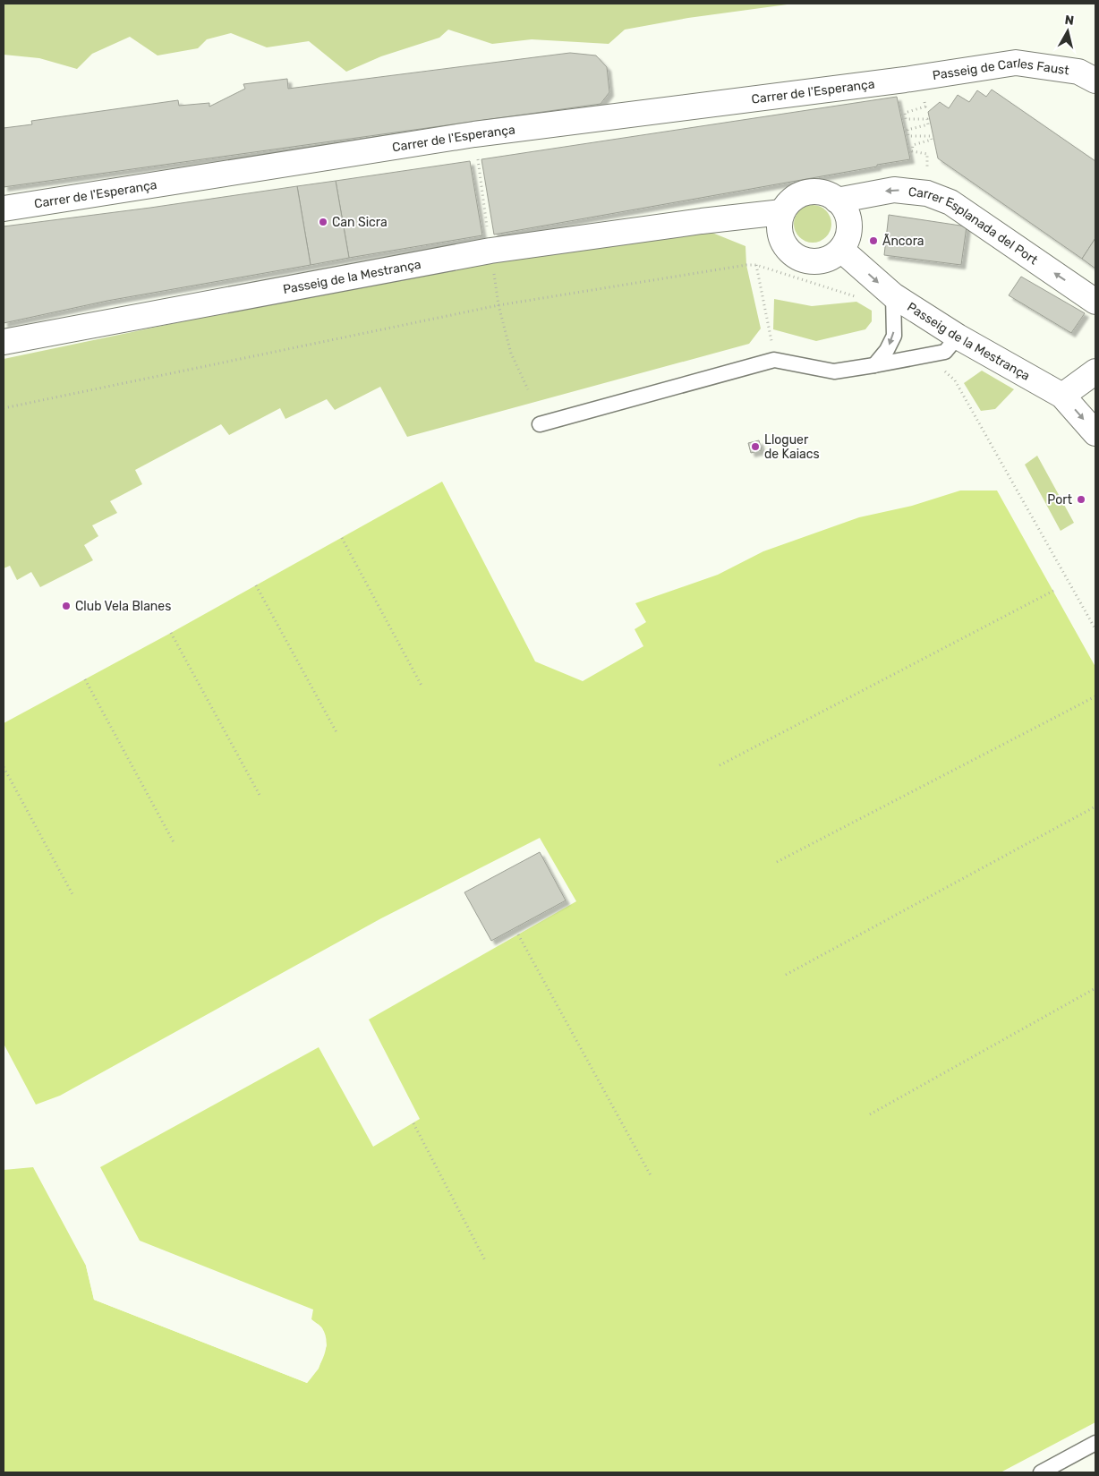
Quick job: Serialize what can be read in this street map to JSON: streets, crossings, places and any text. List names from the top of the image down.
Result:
{
  "streets": {
    "street": [
      "Passeig de Carles Faust",
      "Carrer de l'Esperança",
      "Carrer Esplanada del Port",
      "Passeig de la Mestrança"
    ]
  },
  "crossings": [
    ["Passeig de Carles Faust", "Carrer de l'Esperança"],
    ["Carrer Esplanada del Port", "Passeig de la Mestrança"]
  ],
  "one_way": ["Carrer Esplanada del Port"],
  "places": [
    "Can Sicra",
    "Ãncora",
    "Lloguer de Kaiacs",
    "Port",
    "Club Vela Blanes"
  ],
  "north": "top"
}
